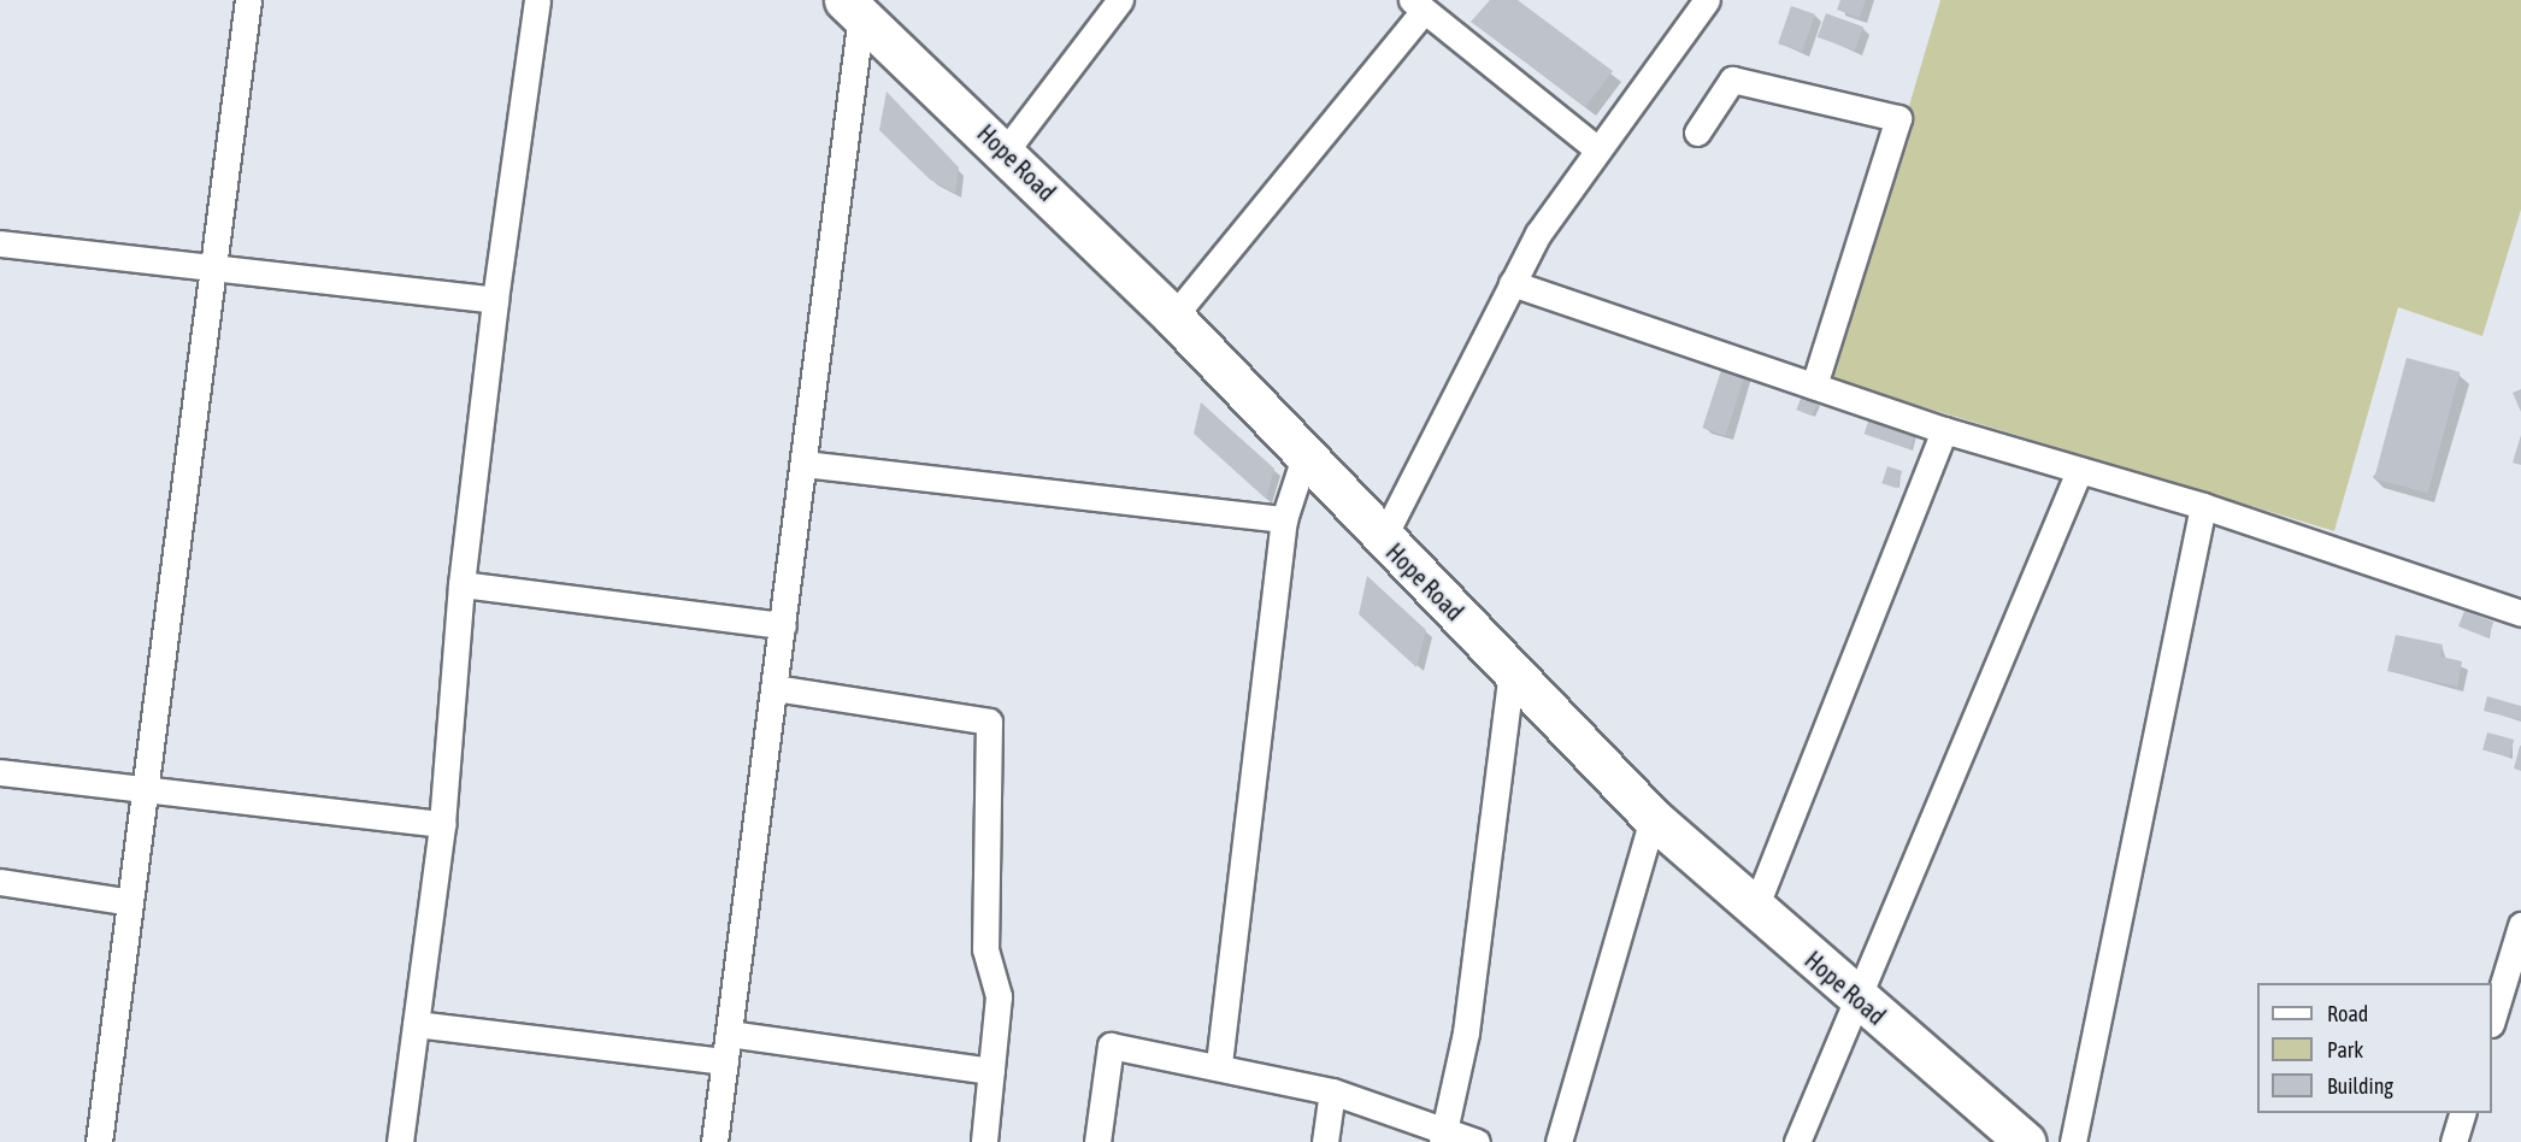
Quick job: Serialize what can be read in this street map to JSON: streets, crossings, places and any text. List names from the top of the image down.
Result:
{
  "streets": {
    "highway": ["Hope Road"]
  },
  "legend": ["Road", "Park", "Building"]
}
